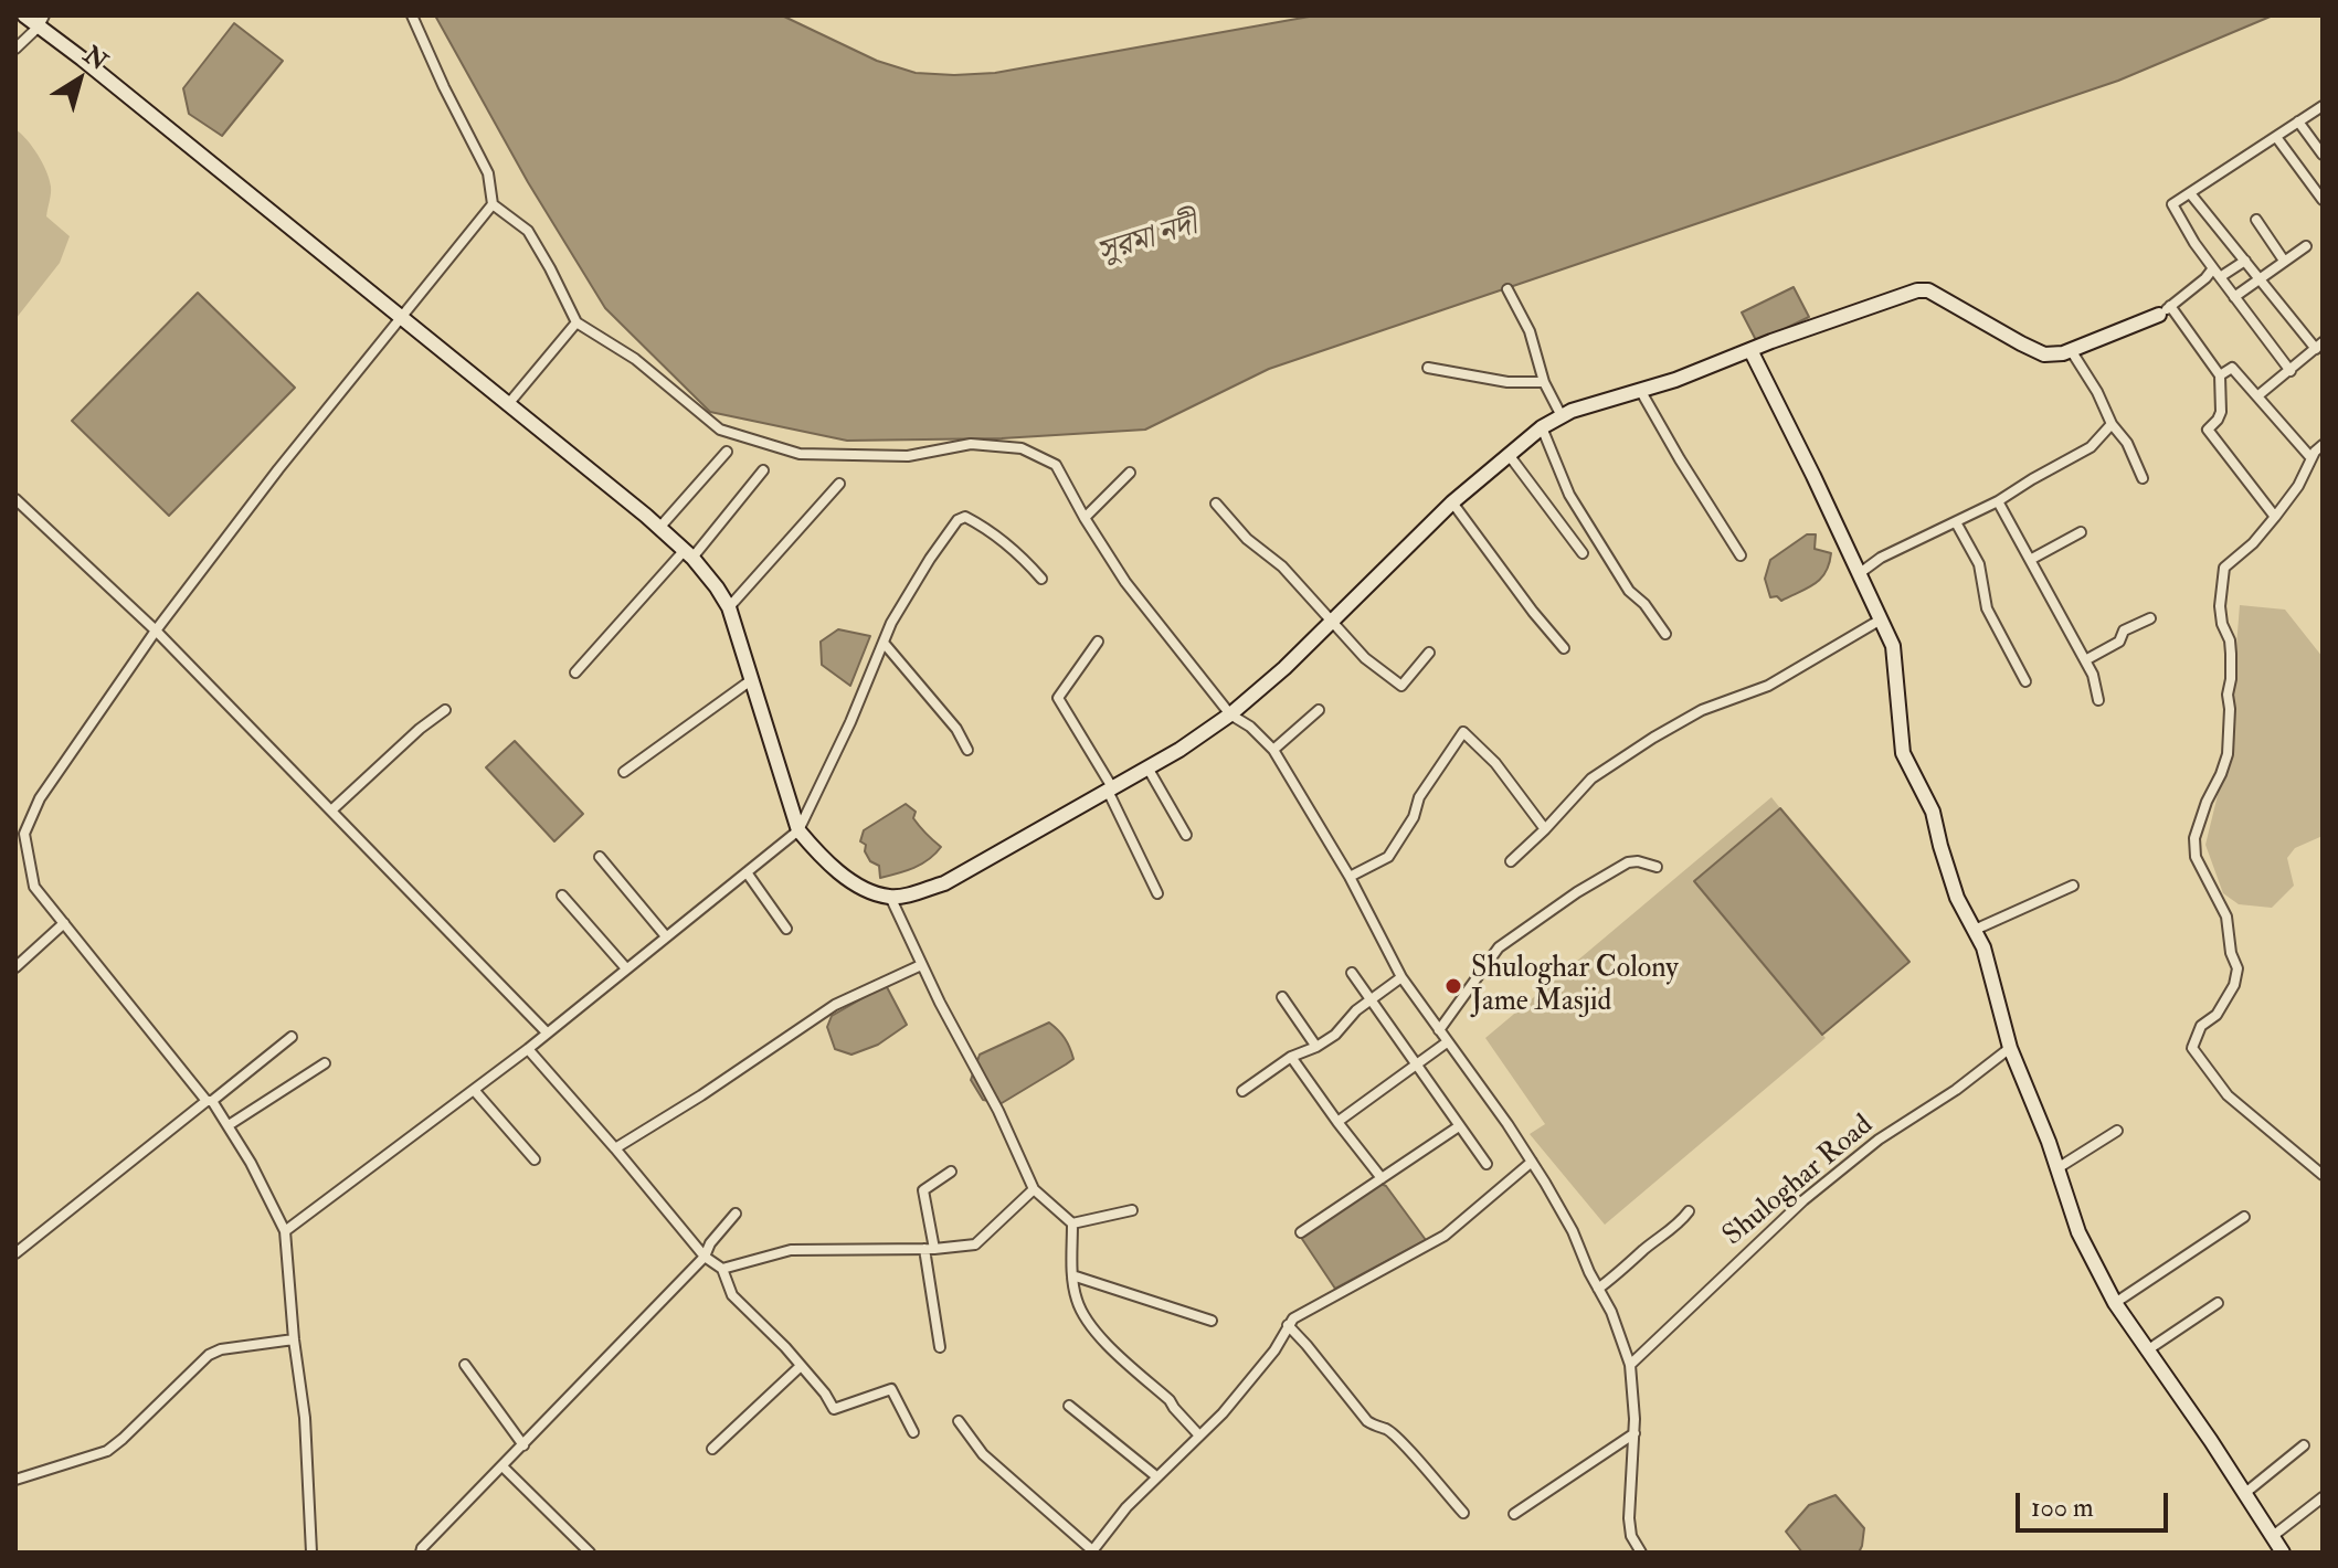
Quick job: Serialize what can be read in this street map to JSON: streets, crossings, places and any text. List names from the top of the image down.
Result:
{
  "streets": {
    "street": ["Shuloghar Road"]
  },
  "water": ["সুরমা নদী"],
  "places": ["Shuloghar Colony Jame Masjid"],
  "scale_bar": "100 m",
  "north": "top right"
}
